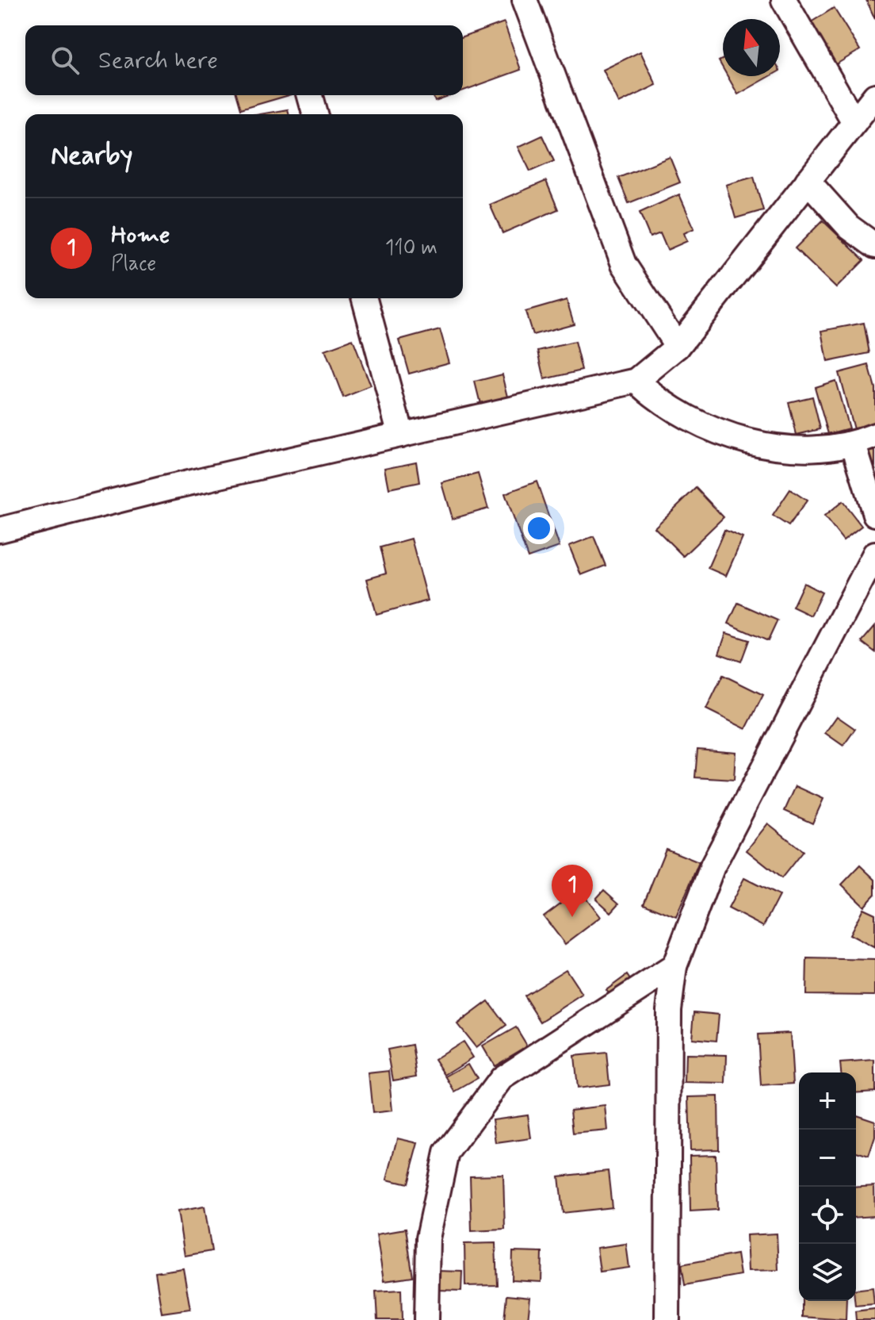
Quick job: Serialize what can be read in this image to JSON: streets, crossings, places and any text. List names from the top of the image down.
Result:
{
  "north": "top",
  "page": {
    "search": "Search here",
    "heading": "Nearby",
    "list": [
      {
        "mark": "1",
        "name": "Home",
        "note": "Place",
        "value": "110 m"
      }
    ],
    "pins": "1",
    "map_buttons": ["+", "−"]
  }
}
